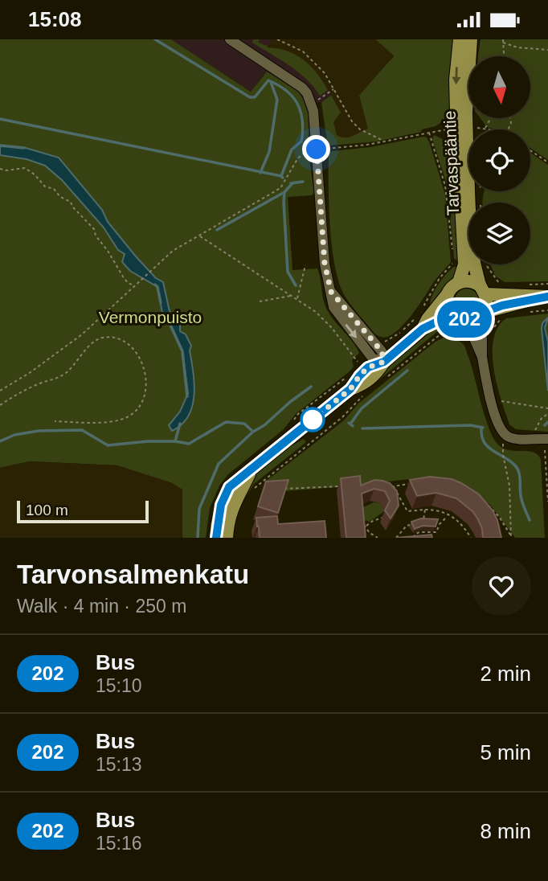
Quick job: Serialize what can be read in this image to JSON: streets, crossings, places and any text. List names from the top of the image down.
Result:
{
  "streets": {
    "main road": ["Tarvaspääntie"]
  },
  "parks": ["Vermonpuisto"],
  "lines": ["bus line 202"],
  "scale_bar": "100 m",
  "north": "bottom",
  "page": {
    "status": "15:08",
    "on_map": "202",
    "scale": "100 m",
    "heading": ["Tarvonsalmenkatu", "Walk · 4 min · 250 m"],
    "list": [
      {
        "mark": "202",
        "name": "Bus",
        "note": "15:10",
        "value": "2 min"
      },
      {
        "mark": "202",
        "name": "Bus",
        "note": "15:13",
        "value": "5 min"
      },
      {
        "mark": "202",
        "name": "Bus",
        "note": "15:16",
        "value": "8 min"
      }
    ]
  }
}
